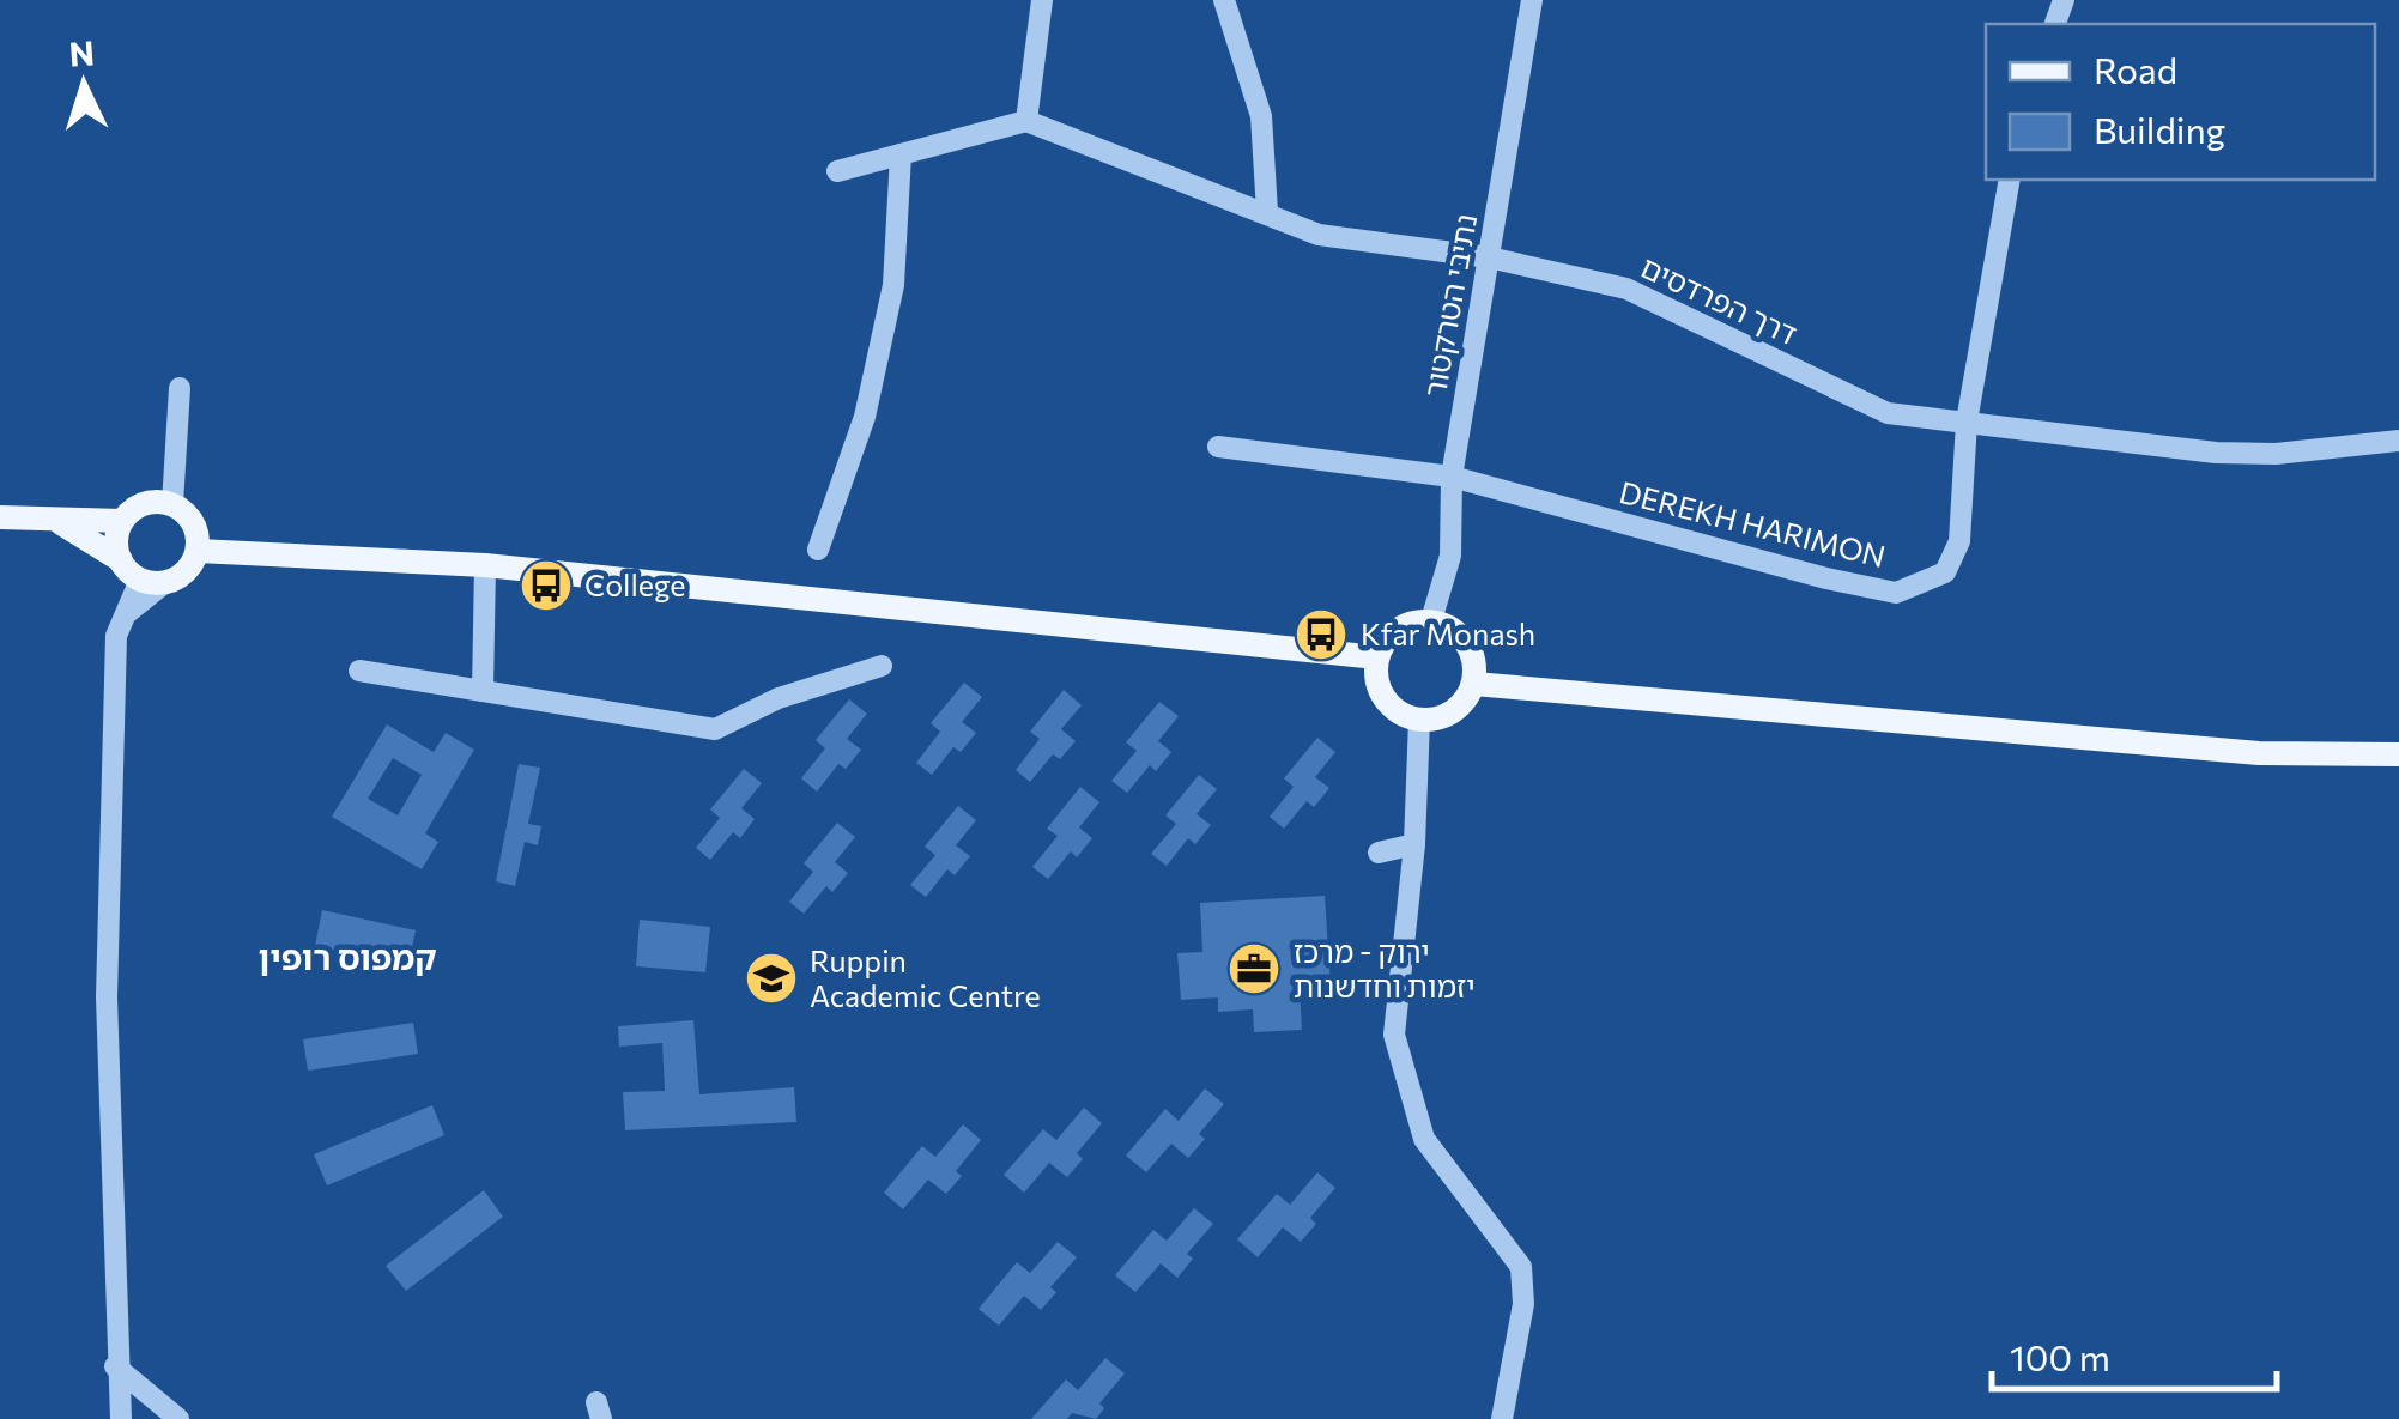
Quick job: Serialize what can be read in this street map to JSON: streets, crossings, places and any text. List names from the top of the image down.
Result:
{
  "streets": {
    "street": ["דרך הפרדסים", "נתיבי הטרקטור", "DEREKH HARIMON"]
  },
  "crossings": [
    ["דרך הפרדסים", "נתיבי הטרקטור"],
    ["דרך הפרדסים", "DEREKH HARIMON"],
    ["נתיבי הטרקטור", "DEREKH HARIMON"]
  ],
  "districts": ["קמפוס רופין"],
  "places": {
    "bus stop": ["College", "Kfar Monash"],
    "office": ["ירוק - מרכז יזמות וחדשנות"],
    "school or university": ["Ruppin Academic Centre"]
  },
  "legend": ["Road", "Building"],
  "scale_bar": "100 m",
  "north": "top"
}
